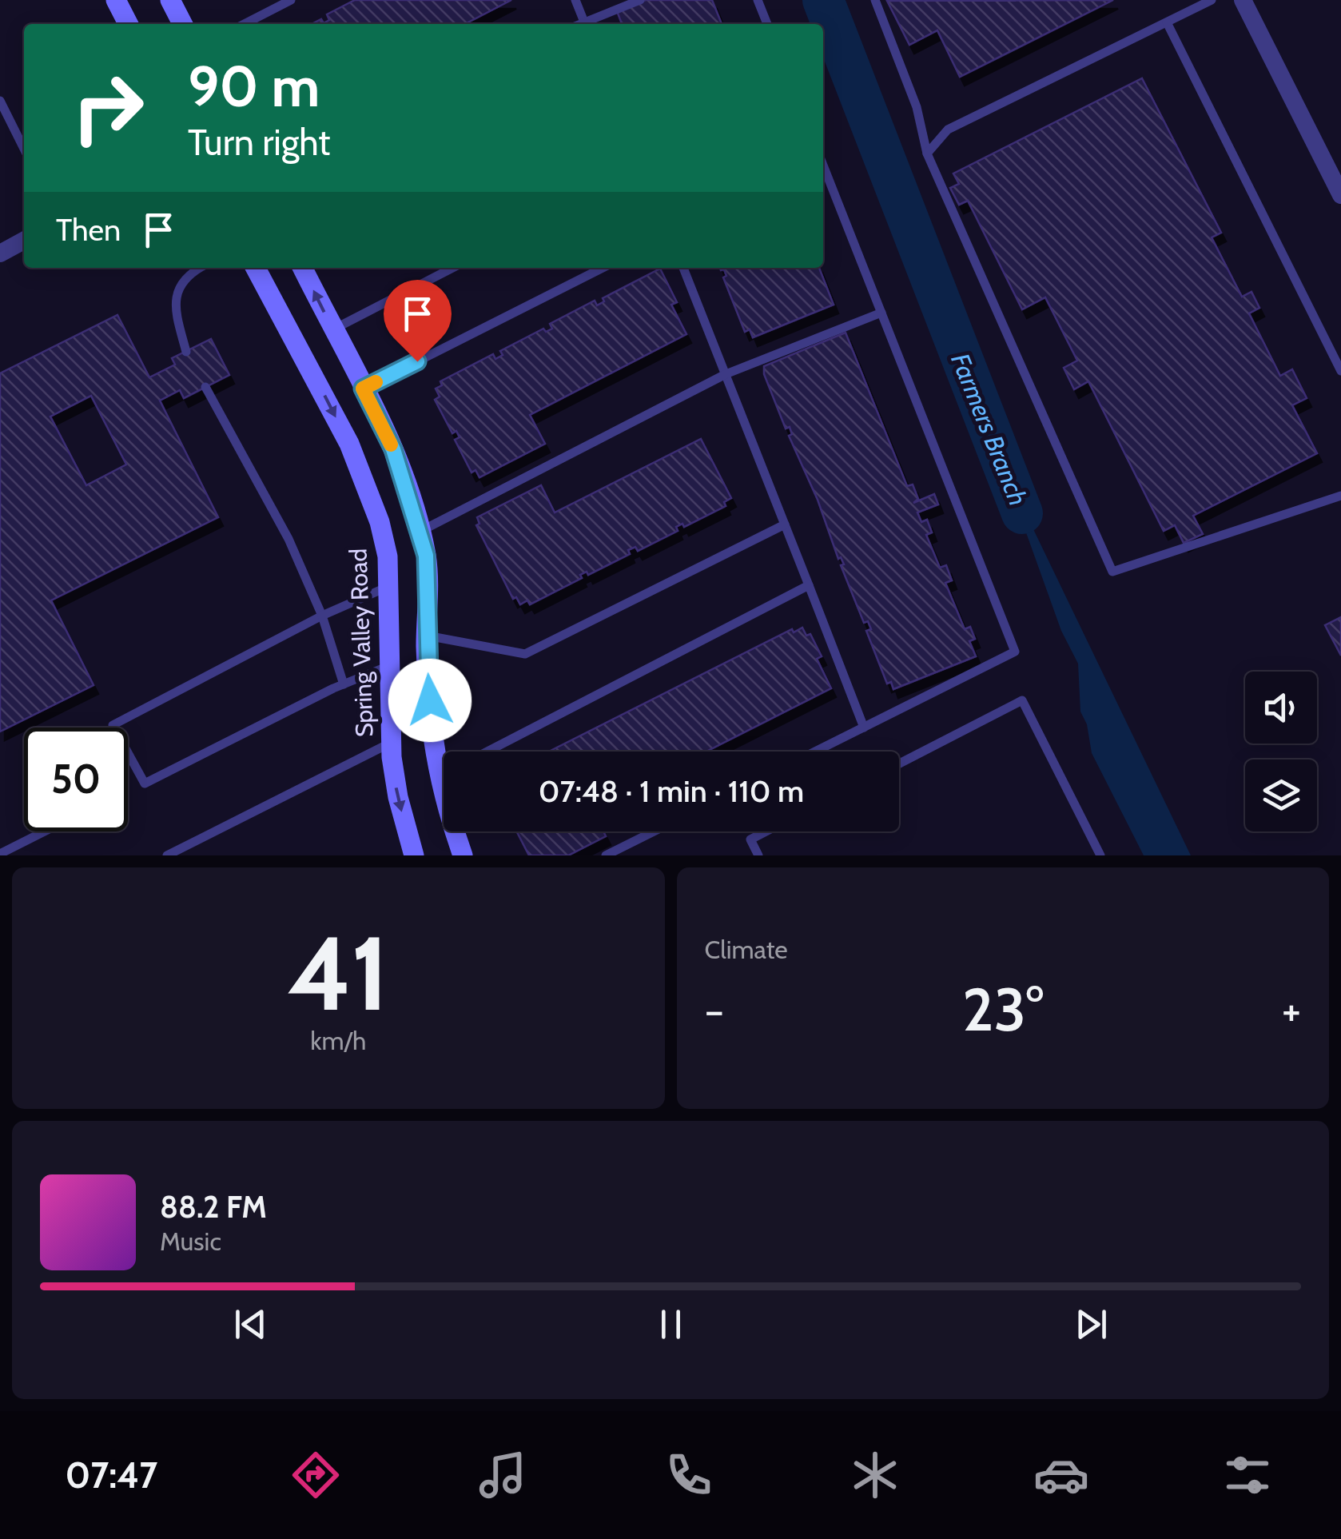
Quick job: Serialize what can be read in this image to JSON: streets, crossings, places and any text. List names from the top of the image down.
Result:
{
  "streets": {
    "main road": ["Spring Valley Road"]
  },
  "water": ["Farmers Branch"],
  "page": {
    "turn": ["90 m", "Turn right"],
    "then": "Then",
    "limit": "50",
    "trip": "07:48 · 1 min · 110 m",
    "tile": [
      ["41", "km/h"],
      "Climate"
    ],
    "heat": ["−", "23°", "+"],
    "song": ["88.2 FM", "Music"],
    "tabs": "07:47"
  }
}
